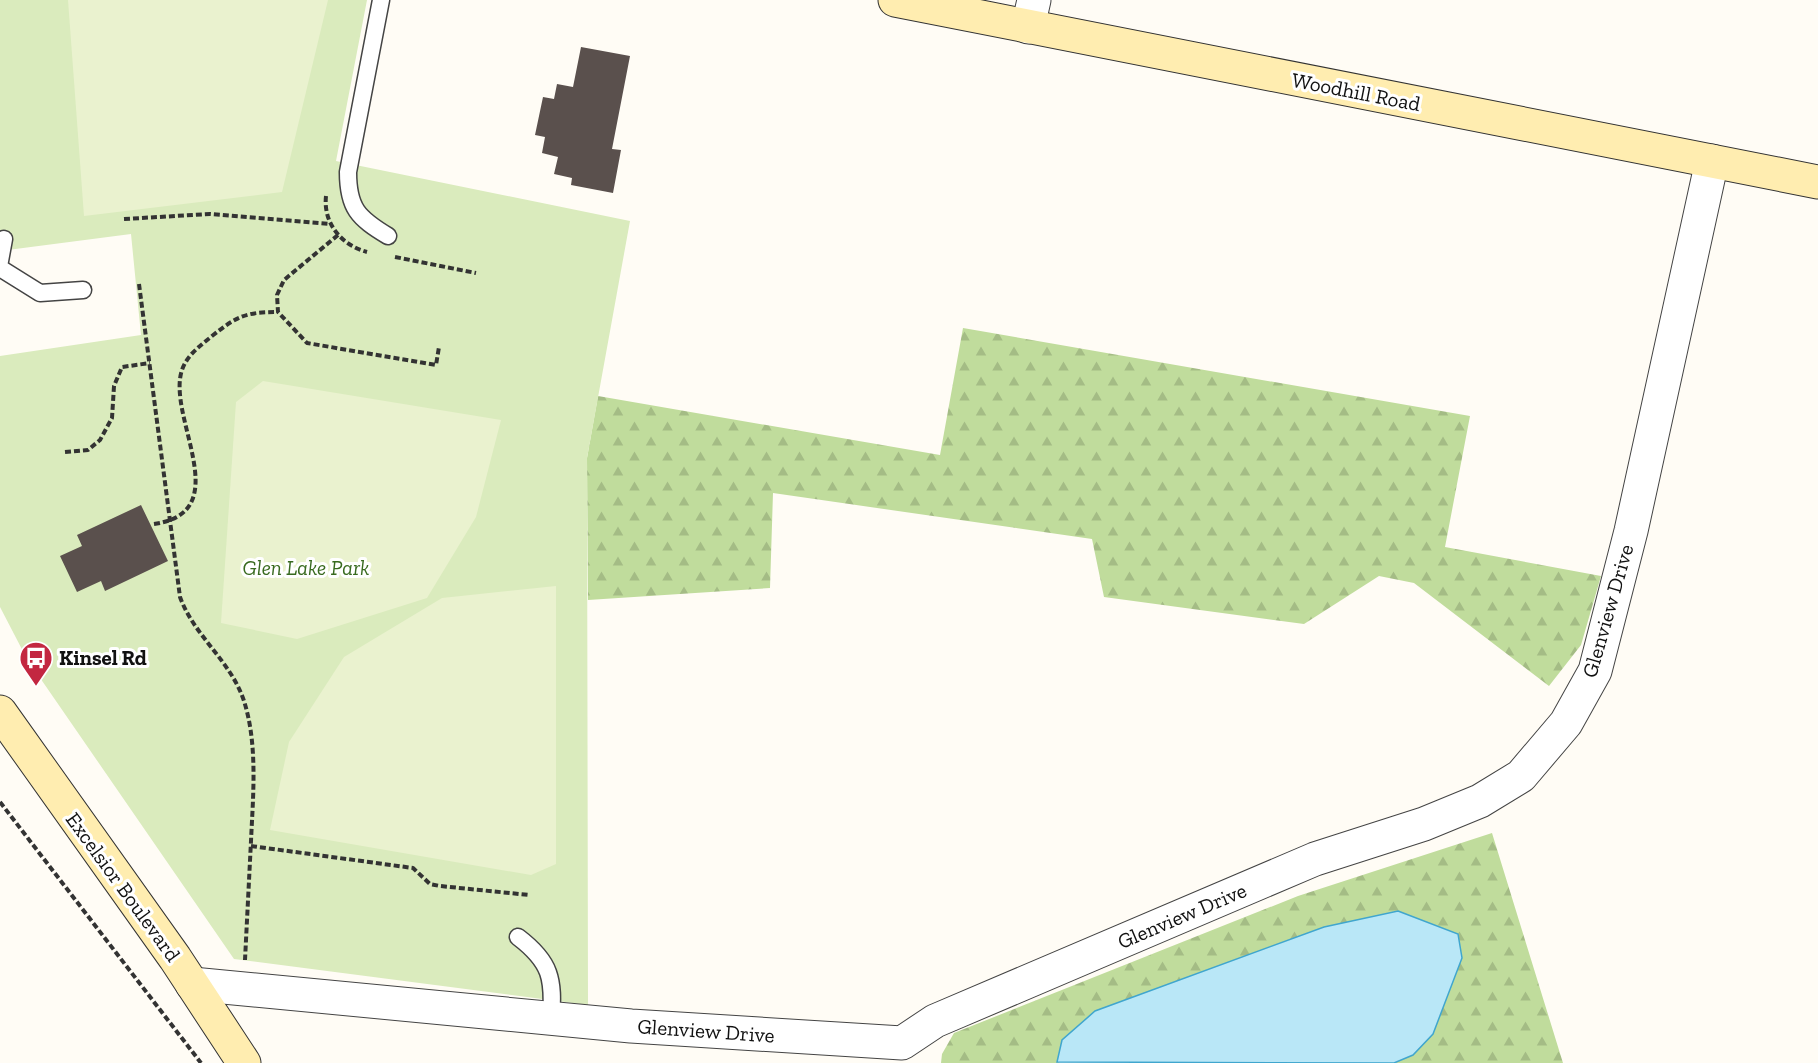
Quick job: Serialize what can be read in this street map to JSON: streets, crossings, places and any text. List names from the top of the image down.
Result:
{
  "streets": {
    "street": ["Woodhill Road", "Glenview Drive", "Excelsior Boulevard"]
  },
  "crossings": [
    ["Woodhill Road", "Glenview Drive"],
    ["Glenview Drive", "Excelsior Boulevard"]
  ],
  "parks": ["Glen Lake Park"],
  "places": {
    "bus stop": ["Kinsel Rd"]
  }
}
